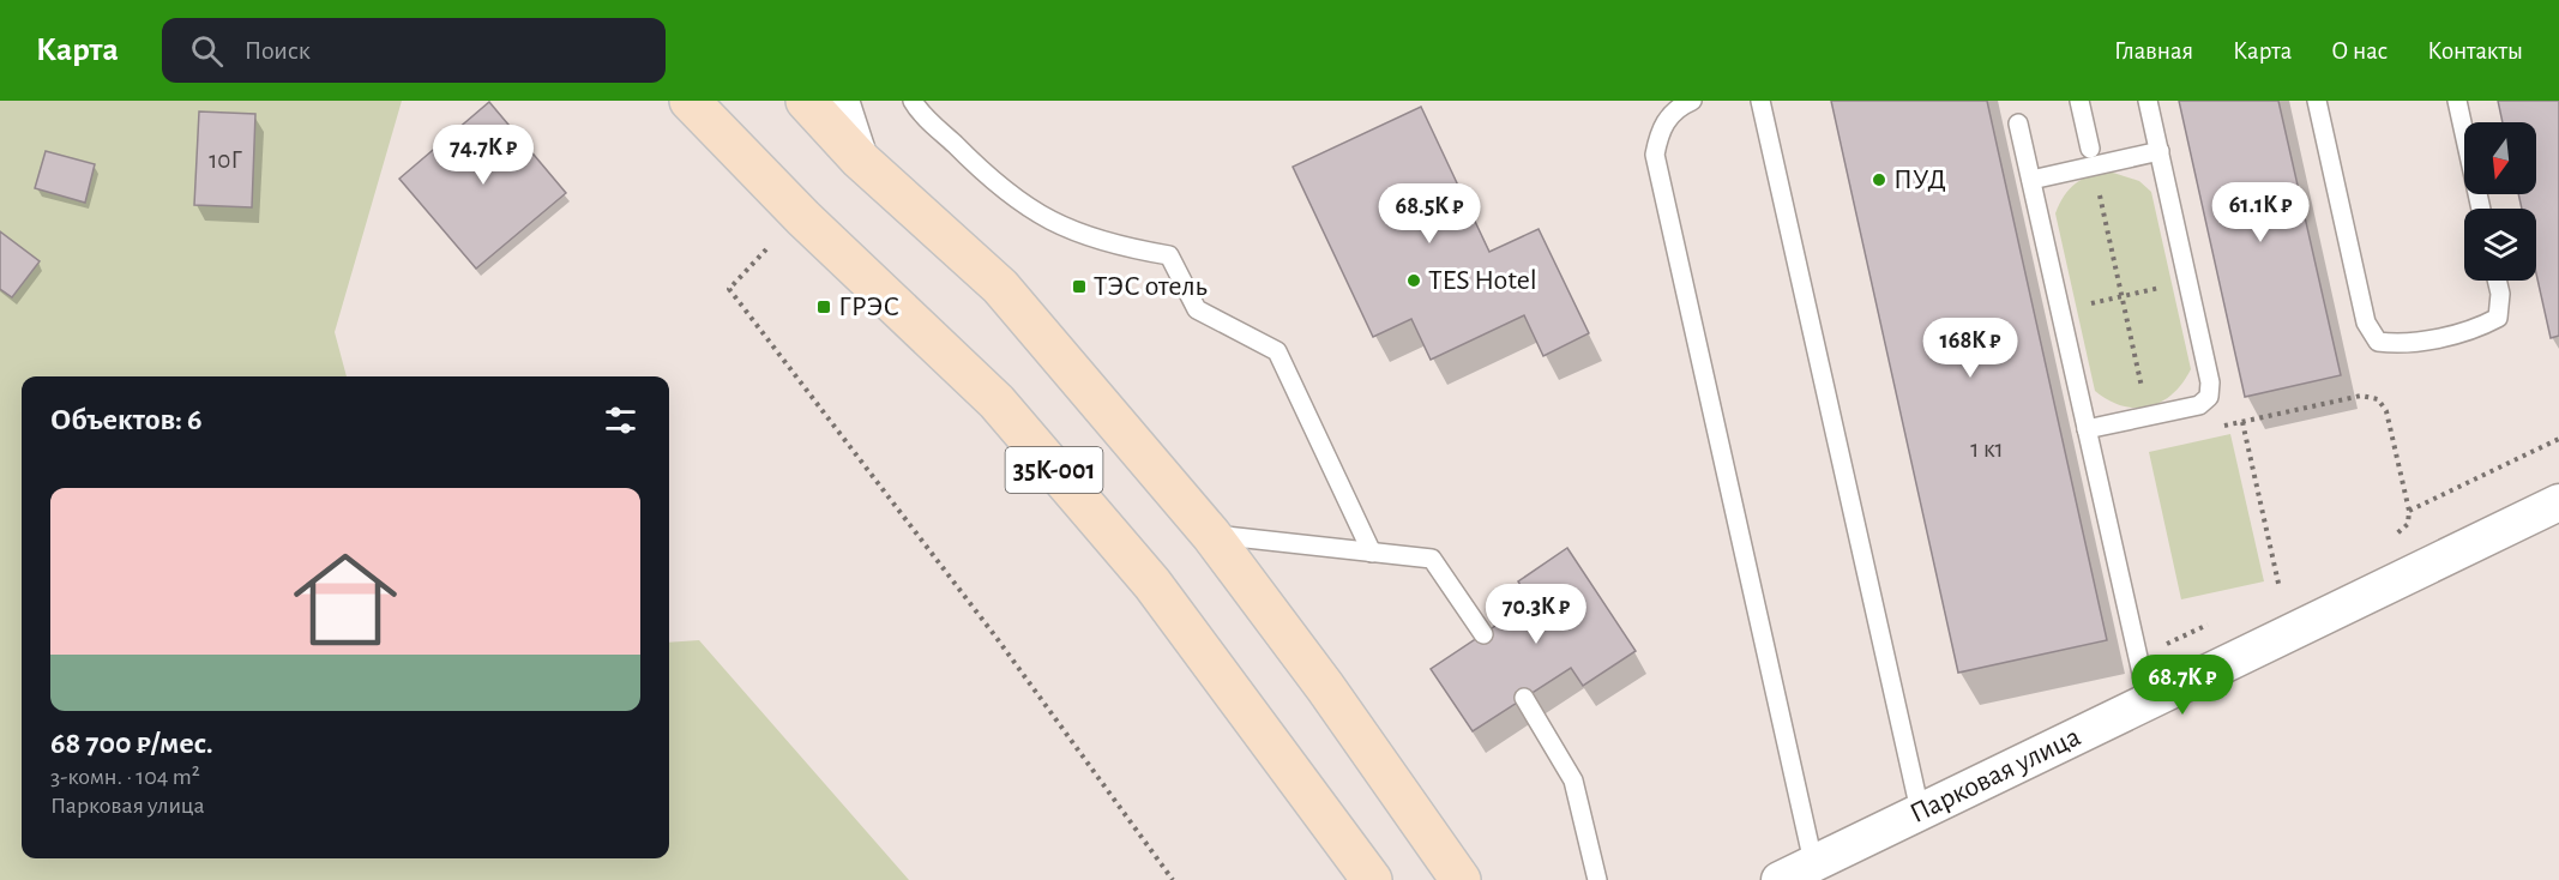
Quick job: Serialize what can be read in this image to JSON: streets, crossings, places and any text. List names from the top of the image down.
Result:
{
  "streets": {
    "main road": ["35К-001"],
    "street": ["Парковая улица"]
  },
  "places": {
    "other": ["ПУД", "TES Hotel"],
    "transit": ["ТЭС отель", "ГРЭС"]
  },
  "house_numbers": ["10Г", "1 к1"],
  "north": "bottom",
  "page": {
    "header": "Карта",
    "search": "Поиск",
    "nav": [
      "Главная",
      "Карта",
      "О нас",
      "Контакты"
    ],
    "price": [
      "74.7K ₽",
      "61.1K ₽",
      "68.5K ₽",
      "168K ₽",
      "70.3K ₽",
      "68.7K ₽"
    ],
    "heading": "Объектов: 6",
    "list": [
      {
        "name": "68 700 ₽/мес.",
        "note": "3-комн. · 104 m² · Парковая улица"
      }
    ]
  }
}
